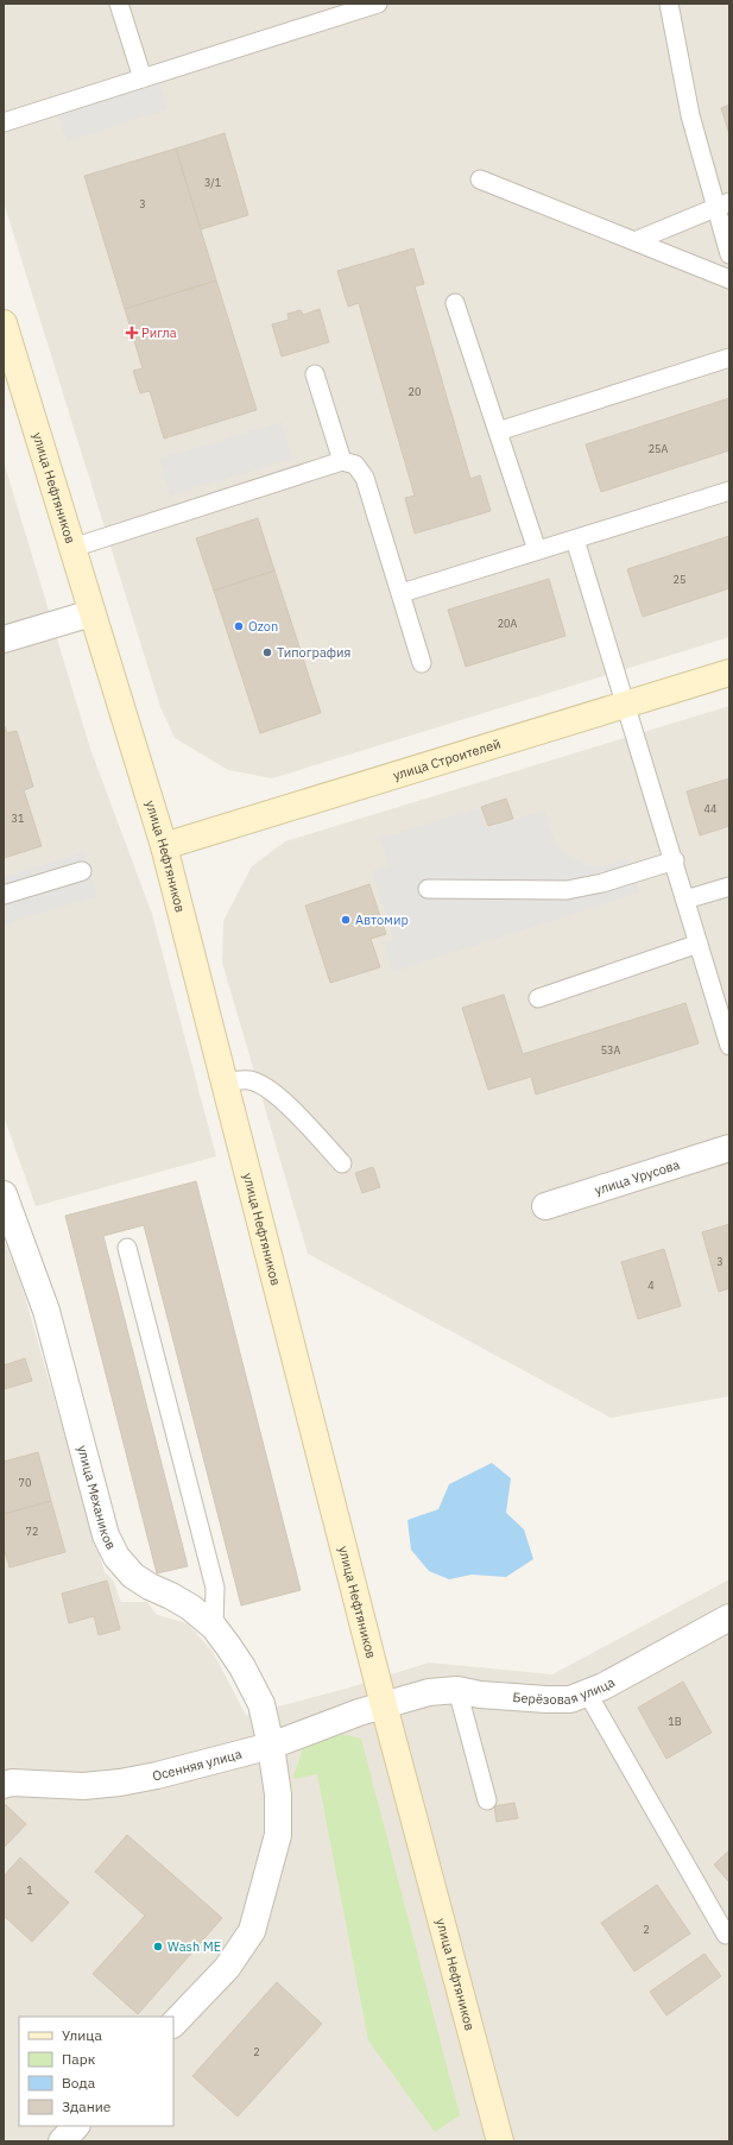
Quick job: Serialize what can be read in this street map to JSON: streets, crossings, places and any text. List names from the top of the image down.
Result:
{
  "streets": {
    "main road": ["улица Нефтяников", "улица Строителей"],
    "street": [
      "улица Урусова",
      "улица Механиков",
      "Берёзовая улица",
      "Осенняя улица"
    ]
  },
  "crossings": [
    ["улица Нефтяников", "улица Строителей"],
    ["улица Нефтяников", "Берёзовая улица"],
    ["улица Нефтяников", "Осенняя улица"],
    ["улица Механиков", "Осенняя улица"],
    ["Берёзовая улица", "Осенняя улица"]
  ],
  "places": {
    "health": ["Ригла"],
    "other": [
      "Ozon",
      "Типография",
      "Автомир",
      "Wash ME"
    ]
  },
  "house_numbers": [
    "3/1",
    "3",
    "20",
    "25А",
    "25",
    "20А",
    "44",
    "31",
    "53А",
    "3",
    "4",
    "70",
    "72",
    "1В",
    "1",
    "2",
    "2"
  ],
  "legend": [
    "Улица",
    "Парк",
    "Вода",
    "Здание"
  ]
}
